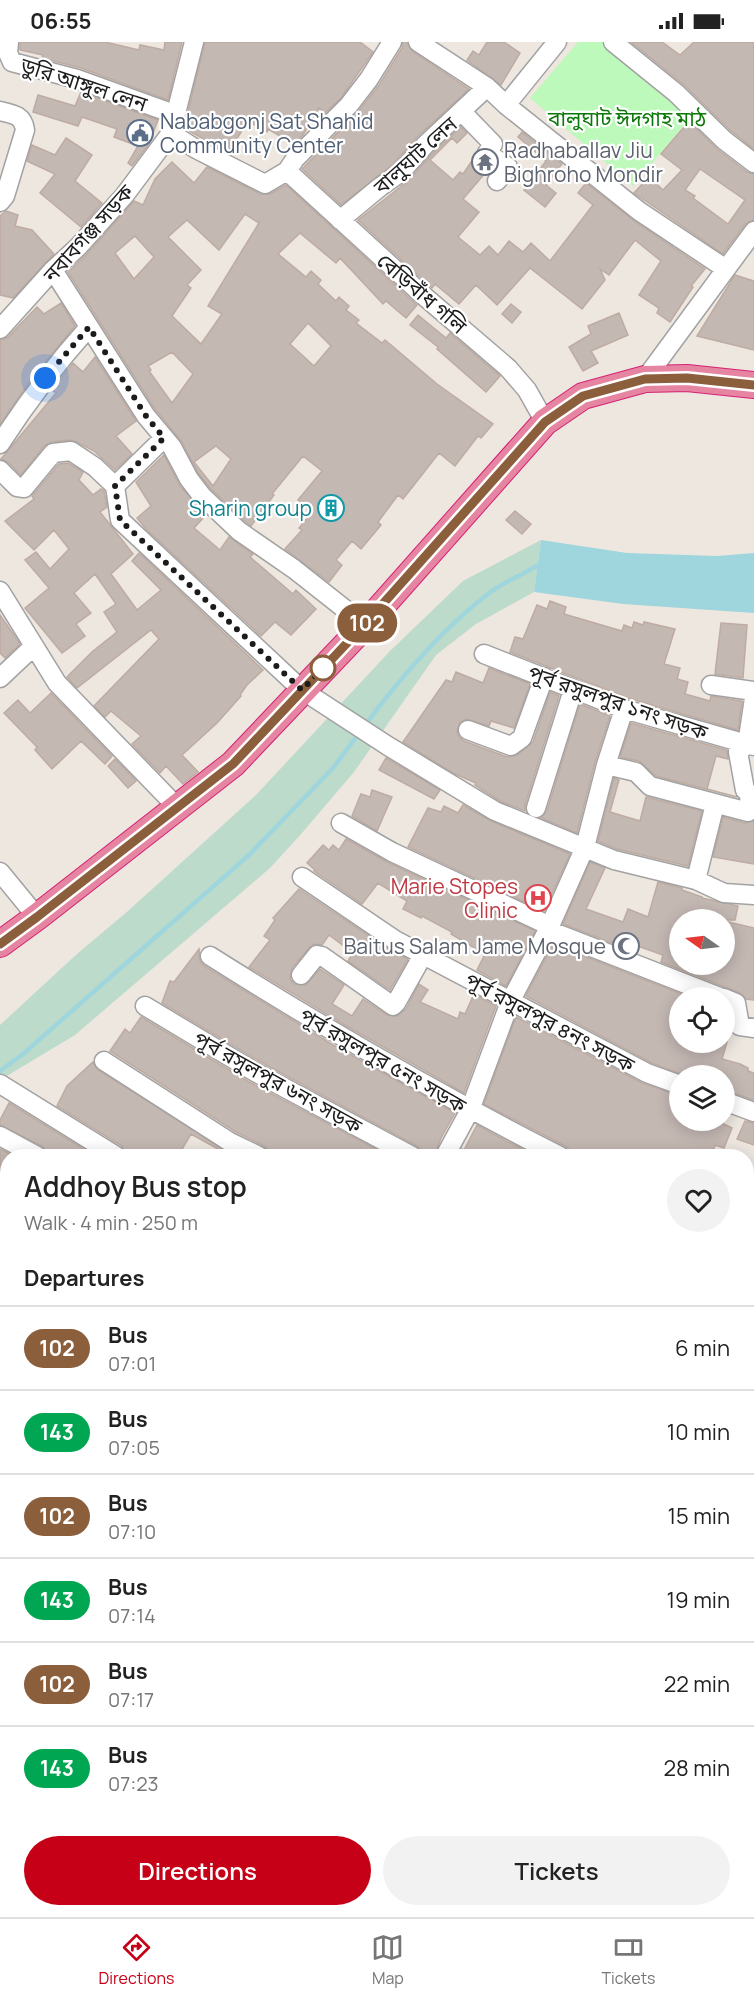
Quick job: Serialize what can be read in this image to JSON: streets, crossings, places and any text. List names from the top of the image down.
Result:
{
  "streets": {
    "street": [
      "ডুরি আঙ্গুল লেন",
      "বালুঘাট লেন",
      "নবাবগঞ্জ সড়ক",
      "বেড়িবাঁধ গলি",
      "পূর্ব রসুলপুর ১নং সড়ক",
      "পূর্ব রসুলপুর ৪নং সড়ক",
      "পূর্ব রসুলপুর ৫নং সড়ক",
      "পূর্ব রসুলপুর ৬নং সড়ক"
    ]
  },
  "crossings": [
    ["বালুঘাট লেন", "বেড়িবাঁধ গলি"]
  ],
  "parks": ["বালুঘাট ঈদগাহ মাঠ"],
  "places": {
    "public building": ["Nababgonj Sat Shahid Community Center"],
    "temple": ["Radhaballav Jiu Bighroho Mondir"],
    "building": ["Sharin group"],
    "hospital": ["Marie Stopes Clinic"],
    "mosque": ["Baitus Salam Jame Mosque"]
  },
  "lines": ["bus line 102"],
  "north": "left",
  "page": {
    "status": "06:55",
    "on_map": "102",
    "heading": [
      ["Addhoy Bus stop", "Walk · 4 min · 250 m"],
      "Departures"
    ],
    "list": [
      {
        "mark": "102",
        "name": "Bus",
        "note": "07:01",
        "value": "6 min"
      },
      {
        "mark": "143",
        "name": "Bus",
        "note": "07:05",
        "value": "10 min"
      },
      {
        "mark": "102",
        "name": "Bus",
        "note": "07:10",
        "value": "15 min"
      },
      {
        "mark": "143",
        "name": "Bus",
        "note": "07:14",
        "value": "19 min"
      },
      {
        "mark": "102",
        "name": "Bus",
        "note": "07:17",
        "value": "22 min"
      },
      {
        "mark": "143",
        "name": "Bus",
        "note": "07:23",
        "value": "28 min"
      }
    ],
    "buttons": ["Directions", "Tickets"],
    "tabs": ["Directions", "Map", "Tickets"]
  }
}
